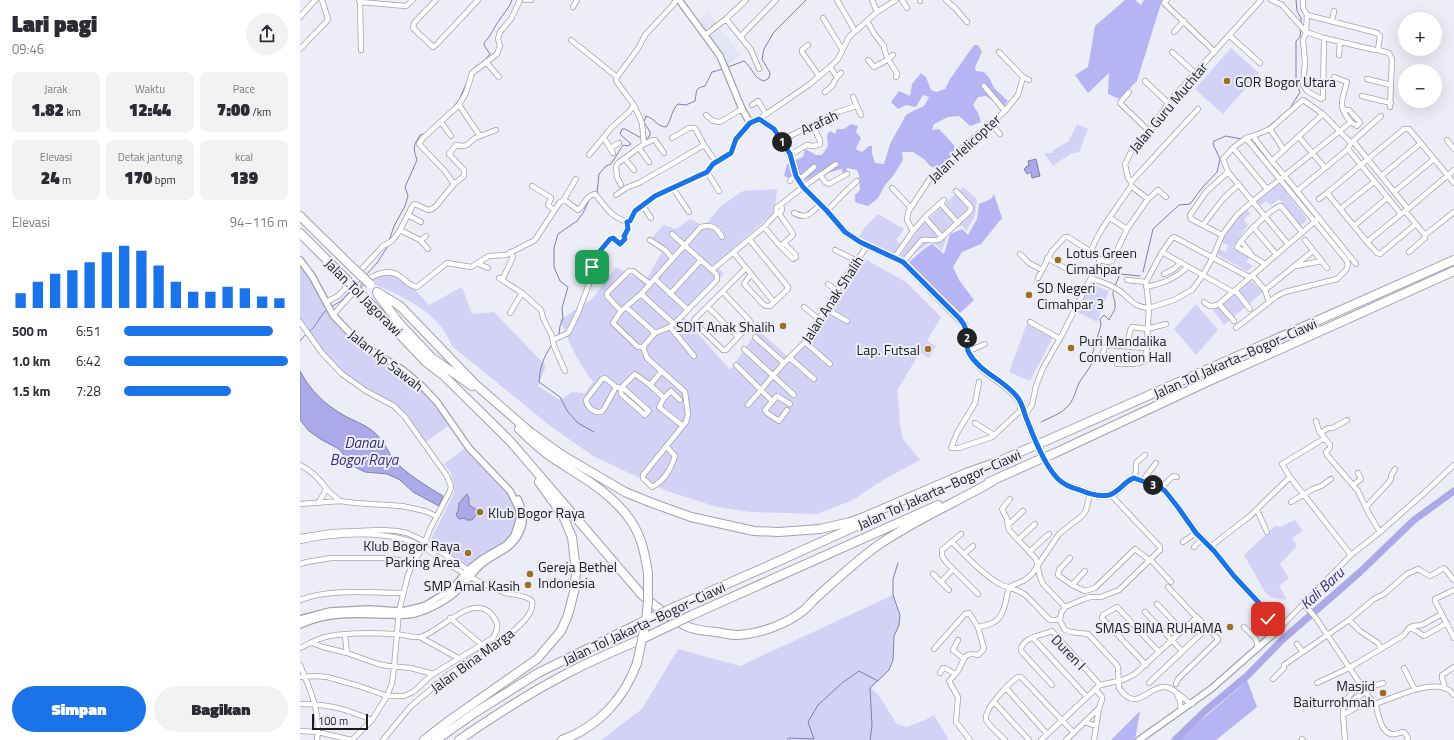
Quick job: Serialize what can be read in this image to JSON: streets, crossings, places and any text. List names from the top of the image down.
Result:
{
  "streets": {
    "highway": ["Jalan Tol Jagorawi", "Jalan Tol Jakarta–Bogor–Ciawi"],
    "street": [
      "Jalan Guru Muchtar",
      "Arafah",
      "Jalan Helicopter",
      "Jalan Anak Shalih",
      "Jalan Kp Sawah",
      "Duren I",
      "Jalan Bina Marga"
    ]
  },
  "crossings": [
    ["Jalan Kp Sawah", "Jalan Bina Marga"]
  ],
  "water": ["Danau Bogor Raya", "Kali Baru"],
  "places": [
    "GOR Bogor Utara",
    "Lotus Green Cimahpar",
    "SD Negeri Cimahpar 3",
    "SDIT Anak Shalih",
    "Puri Mandalika Convention Hall",
    "Lap. Futsal",
    "Klub Bogor Raya",
    "Klub Bogor Raya Parking Area",
    "Gereja Bethel Indonesia",
    "SMP Amal Kasih",
    "SMAS BINA RUHAMA",
    "Masjid Baiturrohmah"
  ],
  "scale_bar": "100 m",
  "page": {
    "heading": ["Lari pagi", "09:46"],
    "map_buttons": ["+", "−"],
    "stats": [
      ["Jarak", "1.82 km"],
      ["Waktu", "12:44"],
      ["Pace", "7:00 /km"],
      ["Elevasi", "24 m"],
      ["Detak jantung", "170 bpm"],
      ["kcal", "139"]
    ],
    "pins": ["1", "2", "3"],
    "chart": ["Elevasi", "94–116 m"],
    "list": [
      {
        "name": "500 m",
        "note": "6:51"
      },
      {
        "name": "1.0 km",
        "note": "6:42"
      },
      {
        "name": "1.5 km",
        "note": "7:28"
      }
    ],
    "buttons": ["Simpan", "Bagikan"],
    "scale": "100 m"
  }
}
